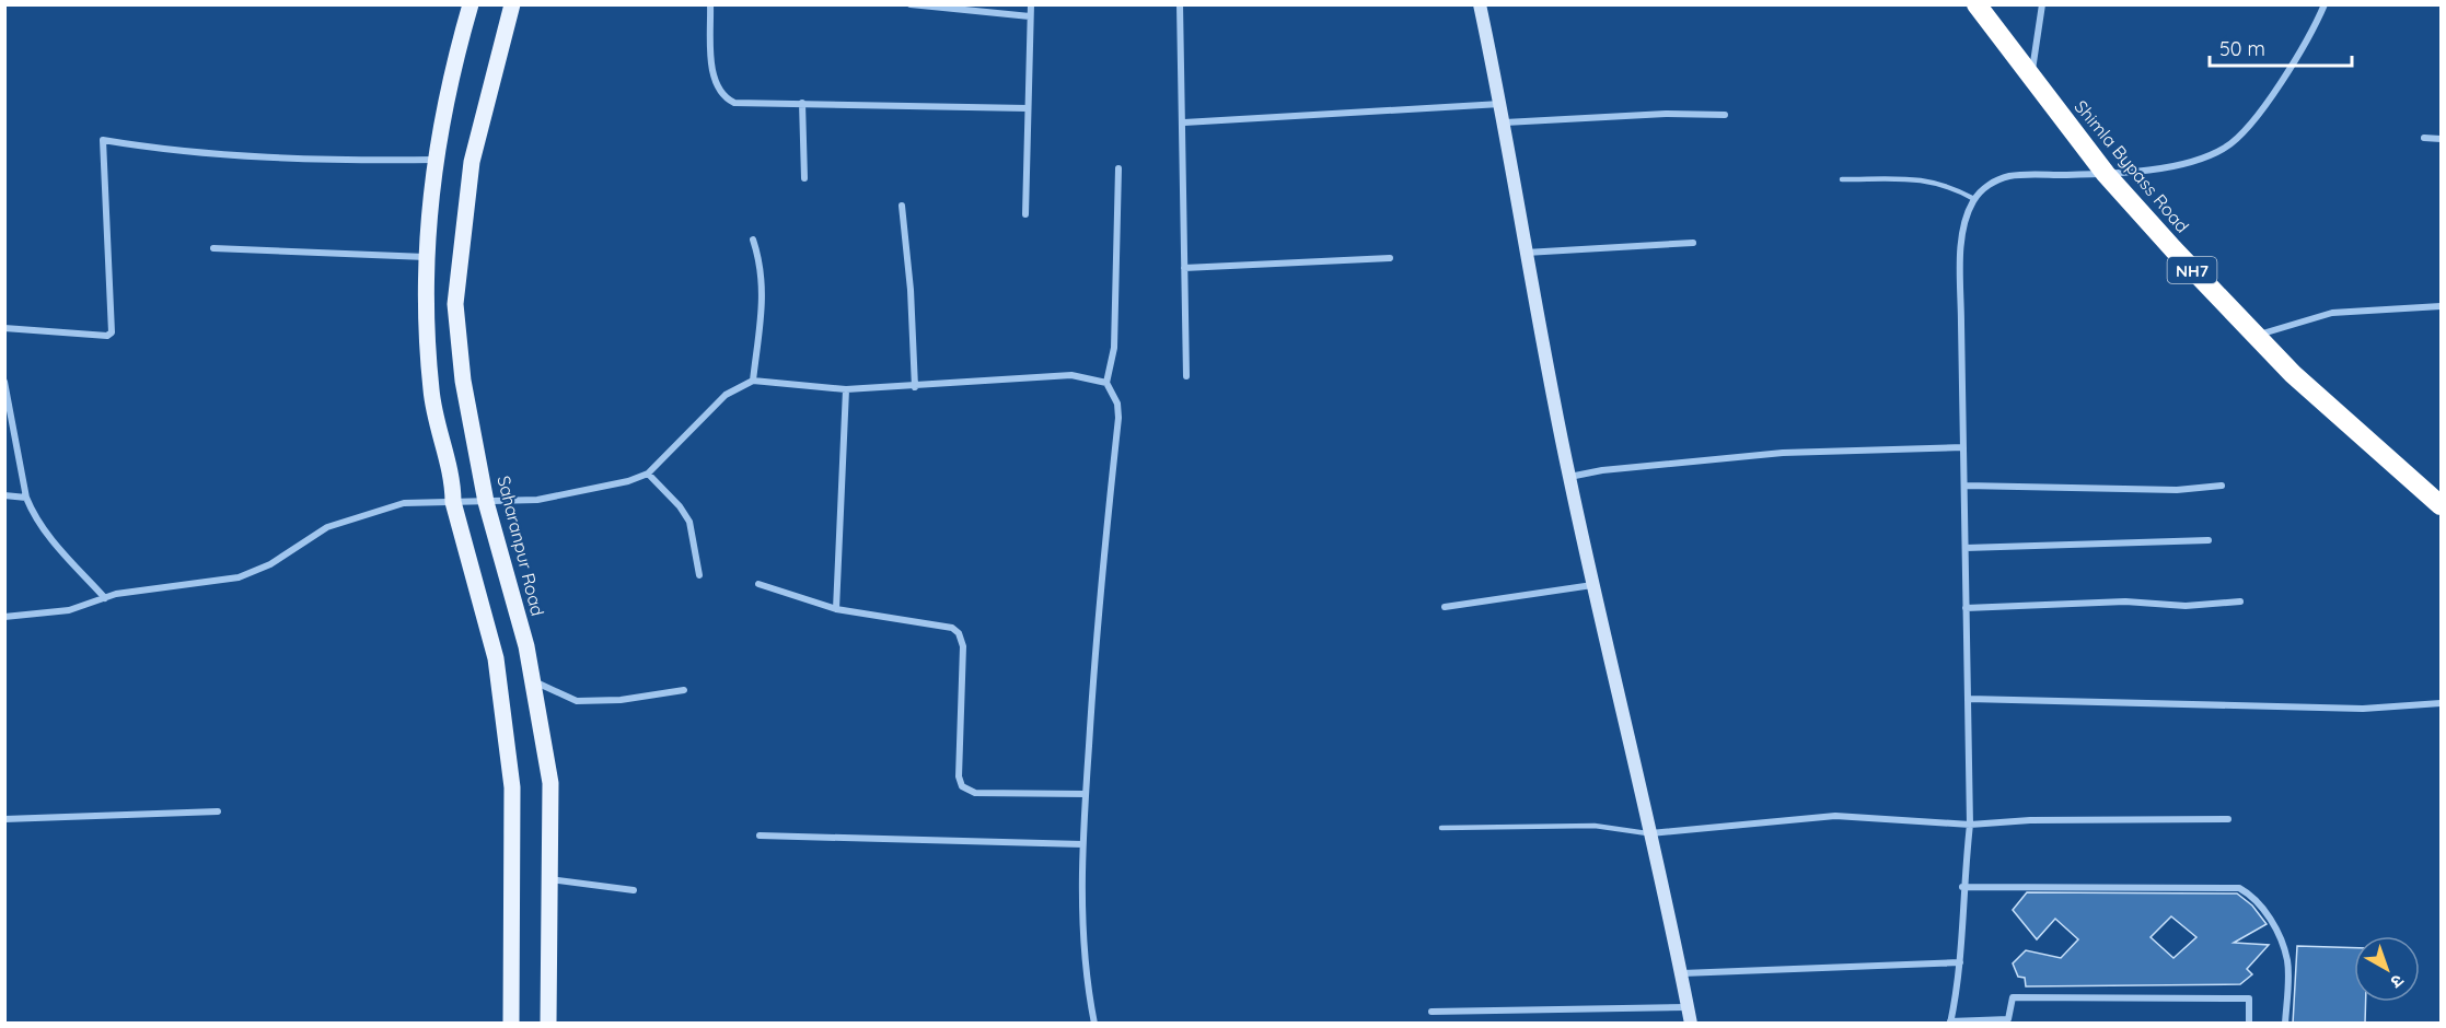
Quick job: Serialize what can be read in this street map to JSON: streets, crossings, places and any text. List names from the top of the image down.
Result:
{
  "streets": {
    "highway": ["Shimla Bypass Road", "NH7"],
    "main road": ["Saharanpur Road"]
  },
  "scale_bar": "50 m",
  "north": "bottom right"
}
